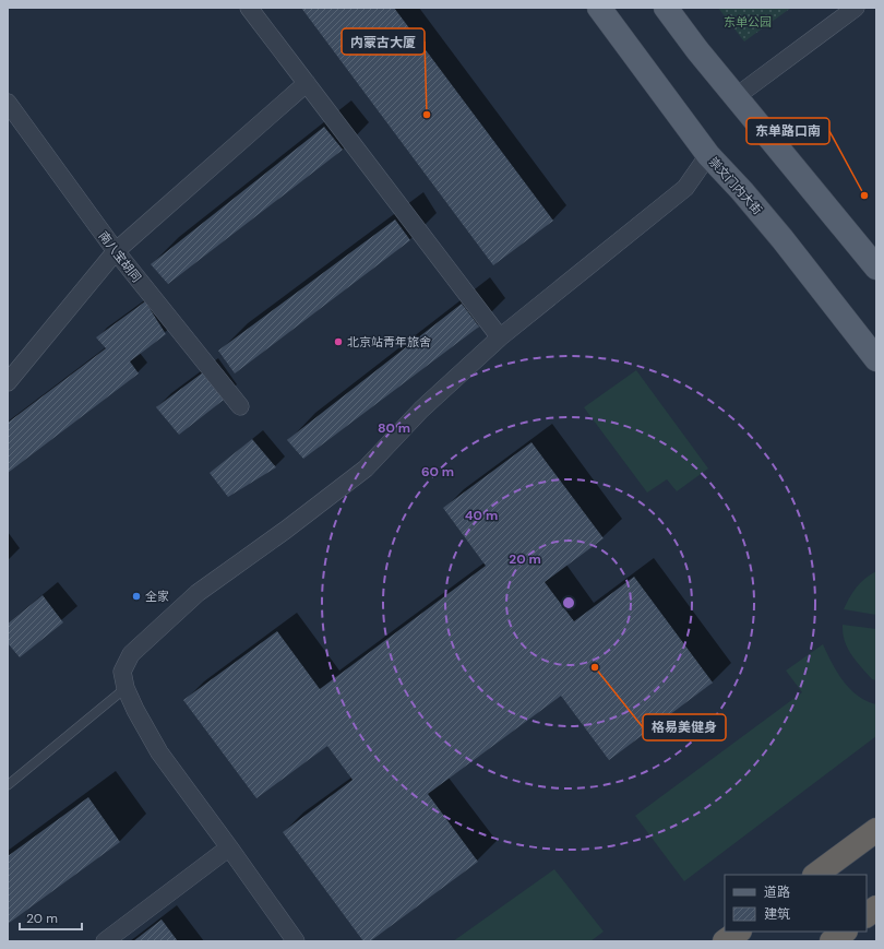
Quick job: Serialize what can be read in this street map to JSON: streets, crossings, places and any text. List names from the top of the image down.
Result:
{
  "streets": {
    "main road": ["崇文门内大街"],
    "street": ["南八宝胡同"]
  },
  "parks": ["东单公园"],
  "places": [
    "内蒙古大厦",
    "东单路口南",
    "北京站青年旅舍",
    "全家",
    "格易美健身"
  ],
  "legend": ["道路", "建筑"],
  "scale_bar": "20 m",
  "rings": [
    "80 m",
    "60 m",
    "40 m",
    "20 m"
  ]
}
